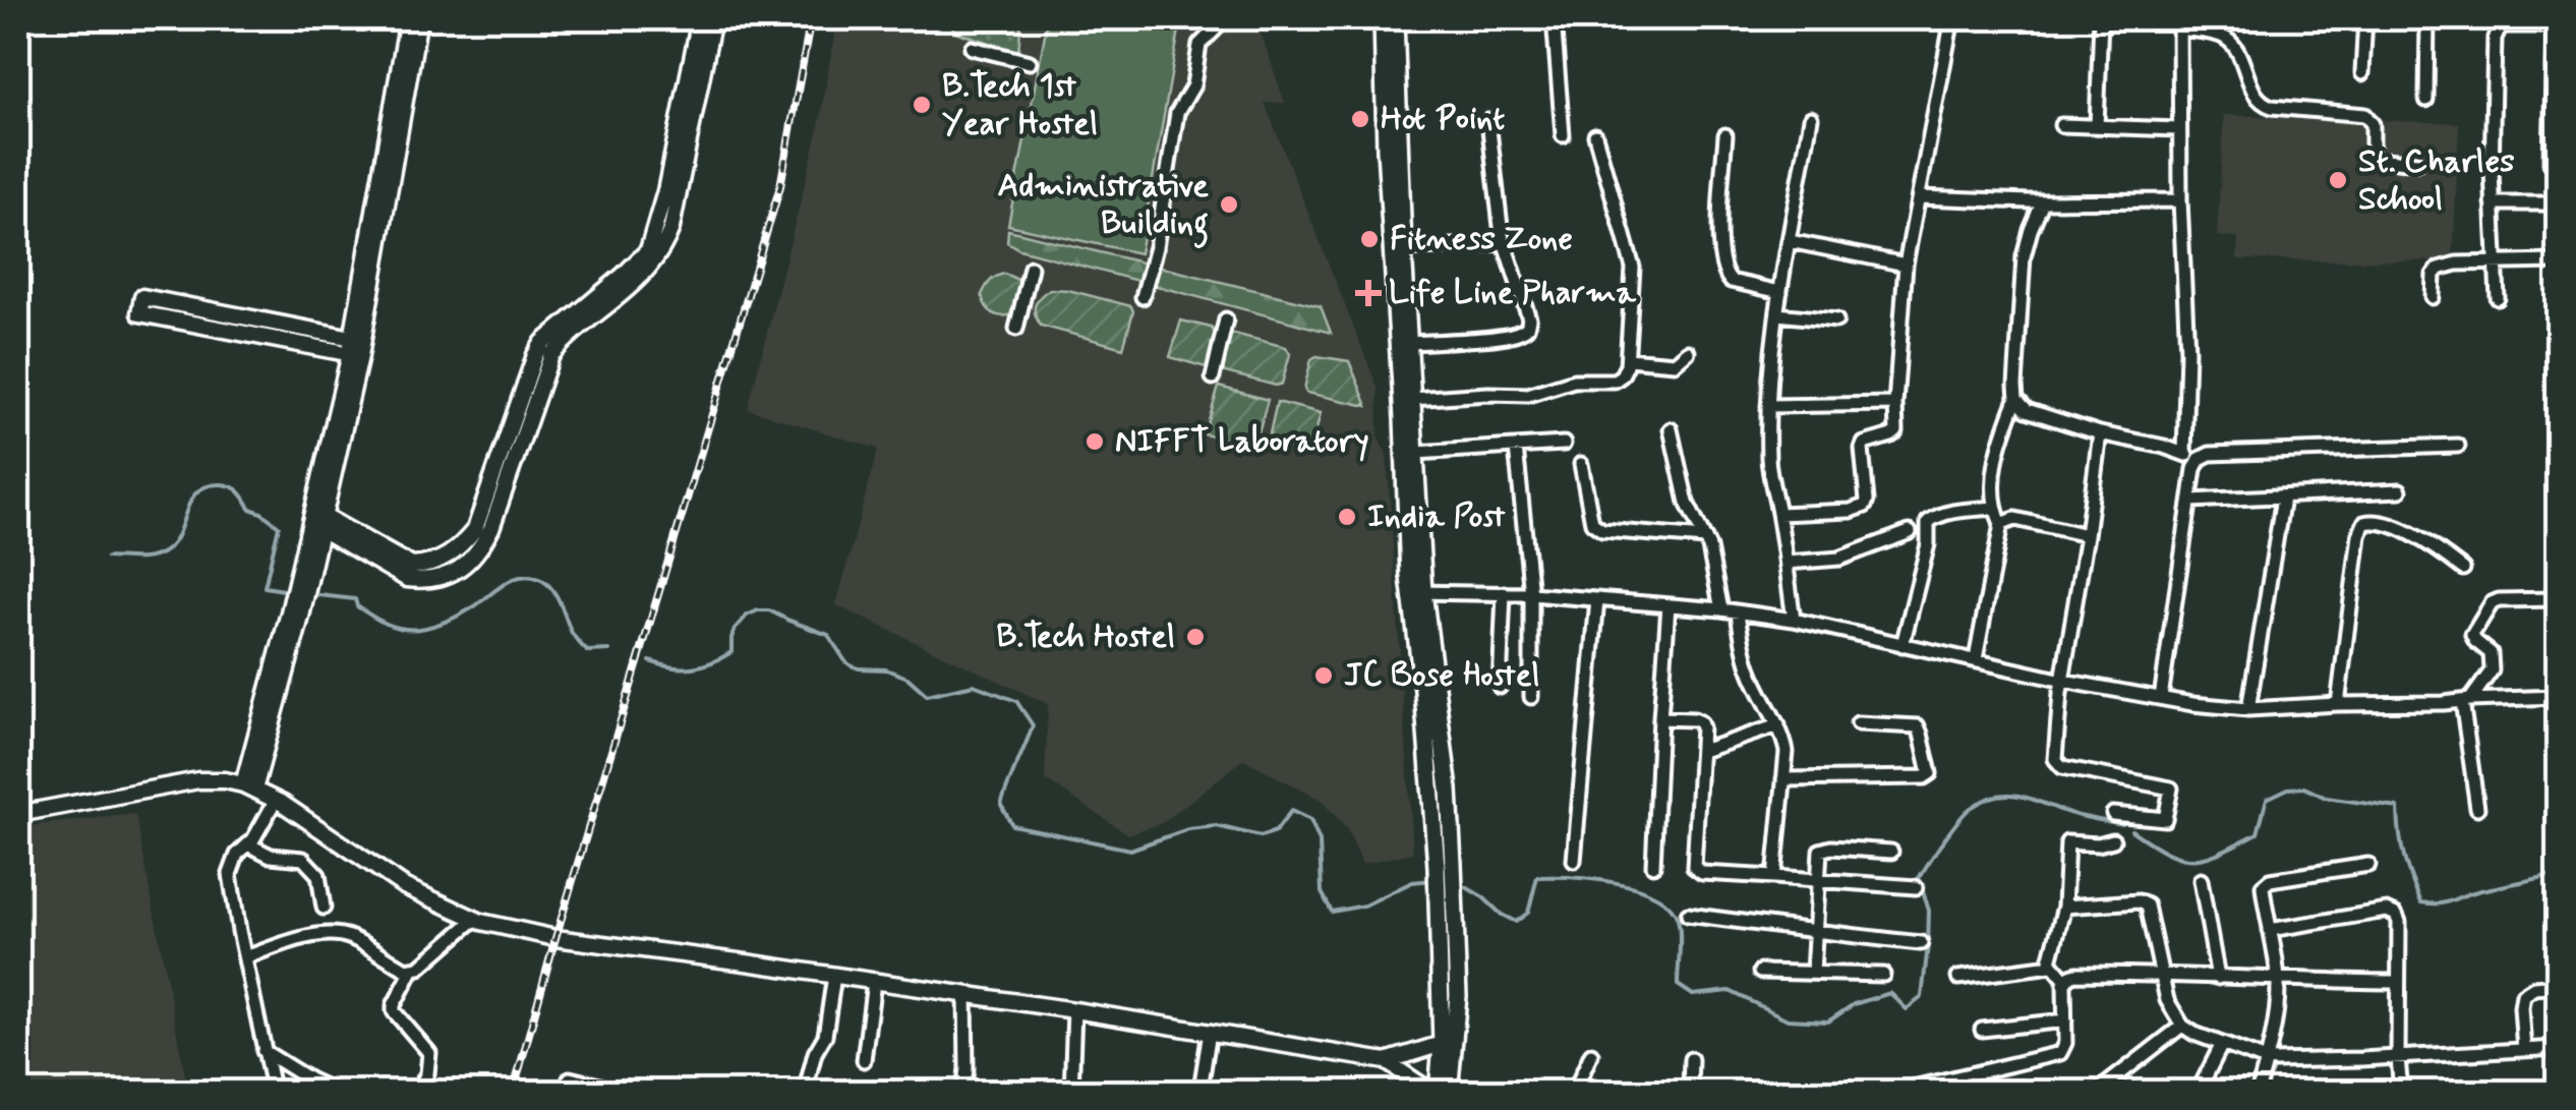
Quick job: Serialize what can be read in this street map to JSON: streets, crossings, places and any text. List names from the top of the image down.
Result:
{
  "places": {
    "other": [
      "B.Tech 1st Year Hostel",
      "Hot Point",
      "St. Charles School",
      "Administrative Building",
      "Fitness Zone",
      "NIFFT Laboratory",
      "India Post",
      "B.Tech Hostel",
      "JC Bose Hostel"
    ],
    "health": ["Life Line Pharma"]
  }
}
